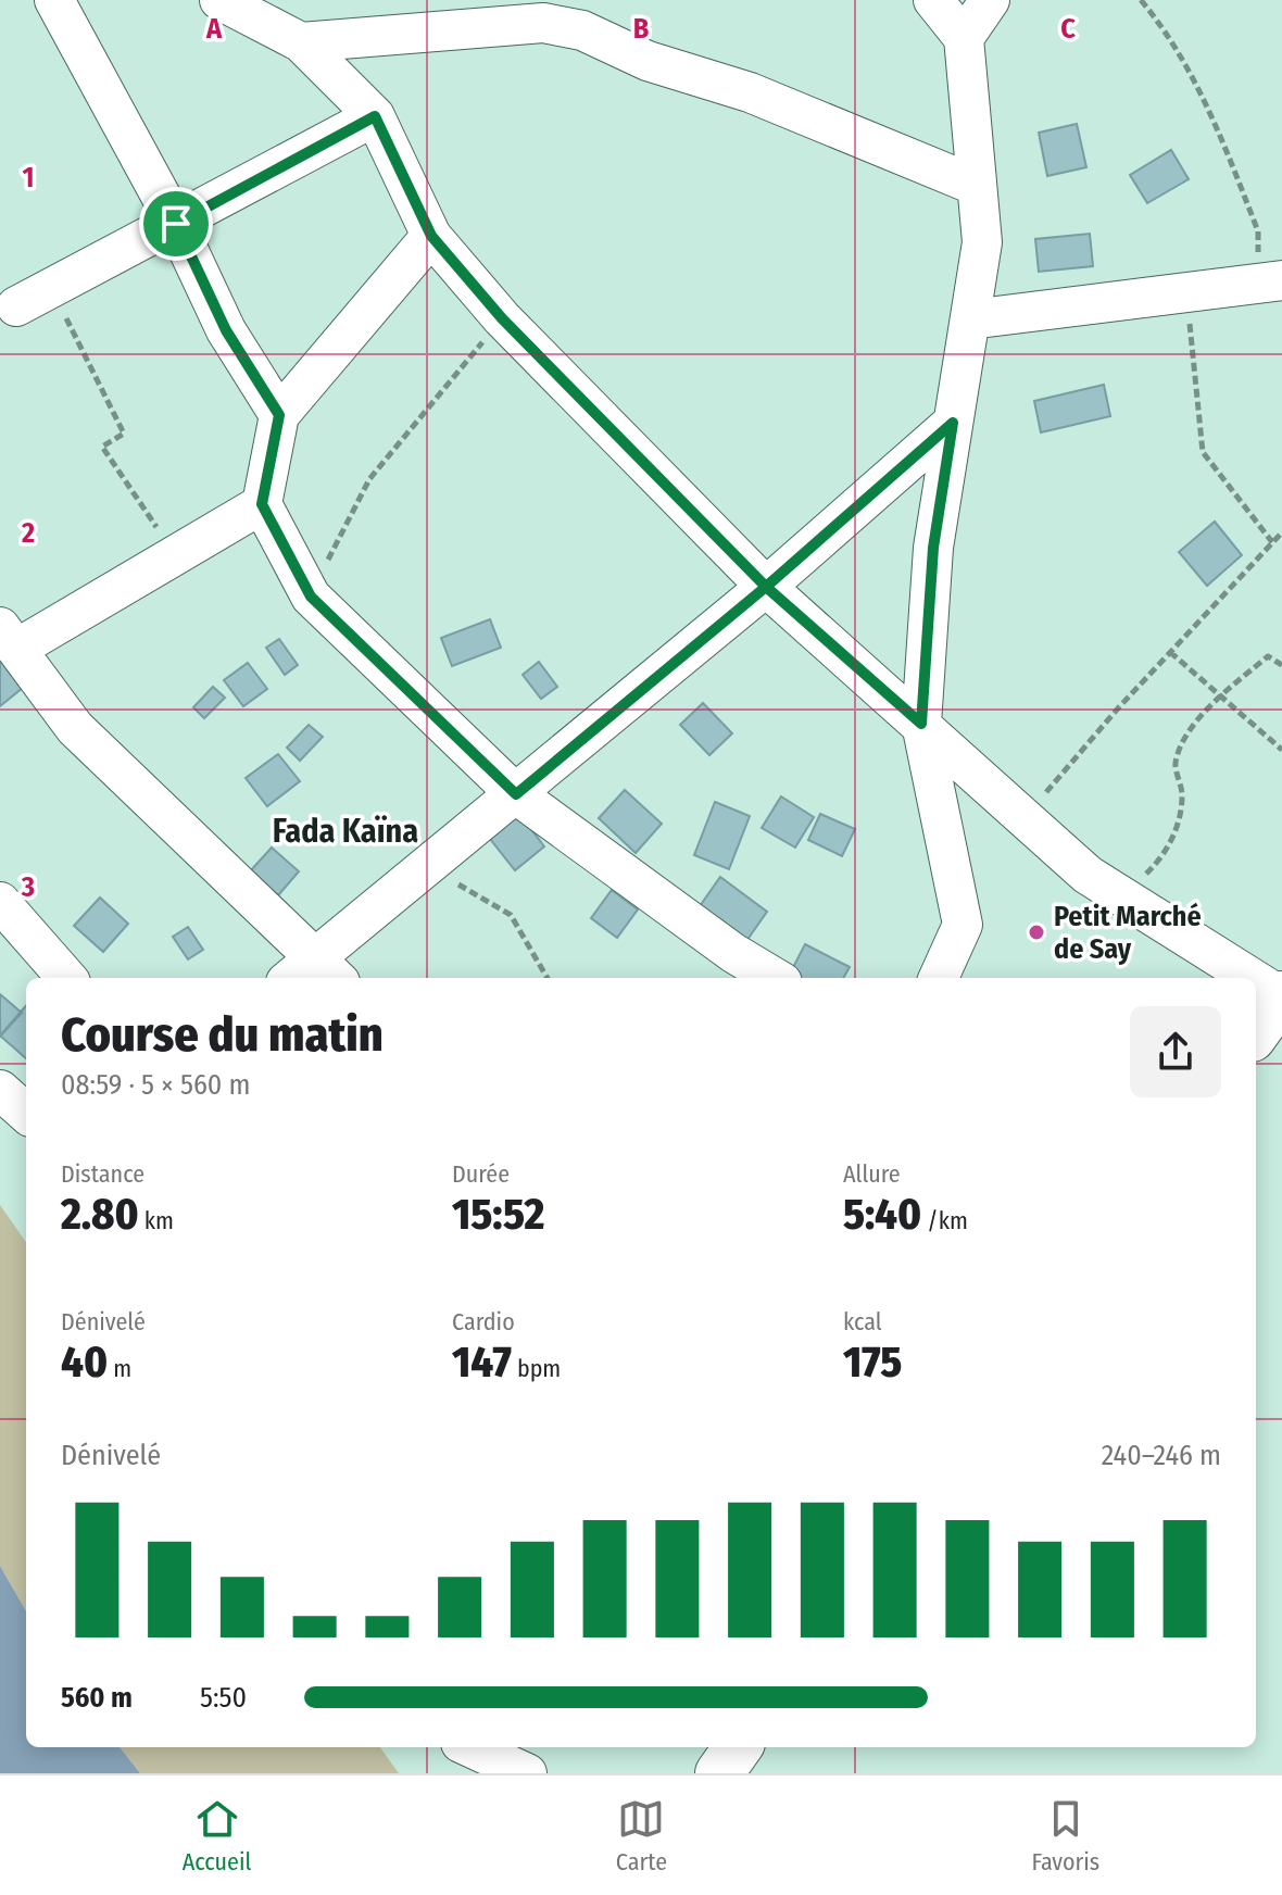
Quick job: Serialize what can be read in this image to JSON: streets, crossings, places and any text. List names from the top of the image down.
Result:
{
  "districts": ["Fada Kaïna"],
  "places": ["Petit Marché de Say"],
  "page": {
    "heading": ["Course du matin", "08:59 · 5 × 560 m"],
    "stats": [
      ["Distance", "2.80 km"],
      ["Durée", "15:52"],
      ["Allure", "5:40 /km"],
      ["Dénivelé", "40 m"],
      ["Cardio", "147 bpm"],
      ["kcal", "175"]
    ],
    "chart": ["Dénivelé", "240–246 m"],
    "list": [
      {
        "name": "560 m",
        "note": "5:50"
      }
    ],
    "tabs": ["Accueil", "Carte", "Favoris"]
  },
  "grid": {
    "columns": ["A", "B", "C"],
    "rows": ["1", "2", "3"]
  }
}
